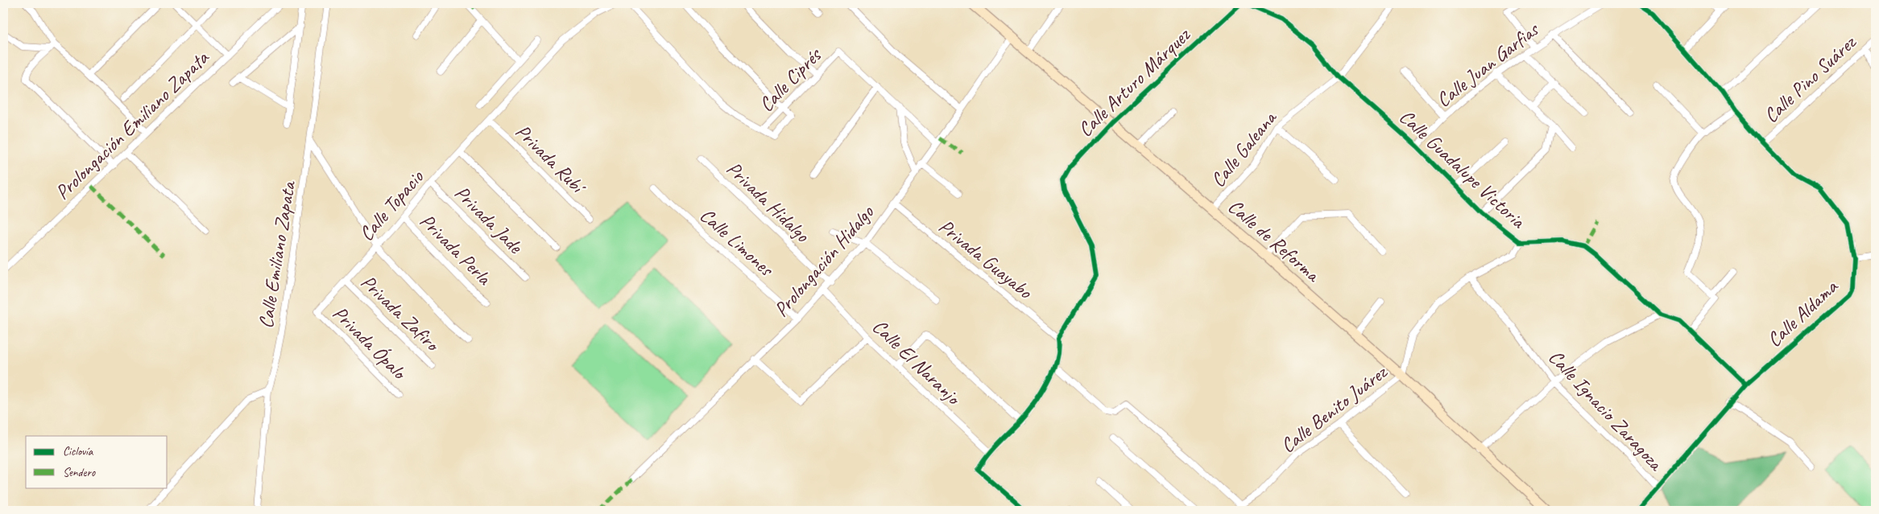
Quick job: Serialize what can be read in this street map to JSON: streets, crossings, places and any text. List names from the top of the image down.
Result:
{
  "streets": {
    "main road": ["Calle de Reforma"],
    "street": [
      "Calle Juan Garfias",
      "Calle Pino Suárez",
      "Calle Ciprés",
      "Calle Arturo Márquez",
      "Prolongación Emiliano Zapata",
      "Calle Galeana",
      "Privada Rubí",
      "Calle Guadalupe Victoria",
      "Privada Hidalgo",
      "Calle Topacio",
      "Privada Jade",
      "Calle Limones",
      "Privada Perla",
      "Calle Emiliano Zapata",
      "Privada Guayabo",
      "Prolongación Hidalgo",
      "Privada Zafiro",
      "Calle Aldama",
      "Privada Ópalo",
      "Calle El Naranjo",
      "Calle Benito Juárez",
      "Calle Ignacio Zaragoza"
    ]
  },
  "crossings": [
    ["Calle Juan Garfias", "Calle Guadalupe Victoria"],
    ["Calle Pino Suárez", "Calle Aldama"],
    ["Calle Arturo Márquez", "Calle Guadalupe Victoria"],
    ["Calle Arturo Márquez", "Calle de Reforma"],
    ["Calle Arturo Márquez", "Privada Guayabo"],
    ["Calle Arturo Márquez", "Calle El Naranjo"],
    ["Calle Galeana", "Calle Guadalupe Victoria"],
    ["Calle Galeana", "Calle de Reforma"],
    ["Privada Rubí", "Calle Topacio"],
    ["Calle Guadalupe Victoria", "Calle Aldama"],
    ["Calle Guadalupe Victoria", "Calle Benito Juárez"],
    ["Privada Hidalgo", "Prolongación Hidalgo"],
    ["Calle Topacio", "Privada Jade"],
    ["Calle Topacio", "Privada Perla"],
    ["Calle Topacio", "Privada Zafiro"],
    ["Calle Topacio", "Privada Ópalo"],
    ["Calle de Reforma", "Prolongación Hidalgo"],
    ["Calle de Reforma", "Calle Benito Juárez"],
    ["Calle Limones", "Prolongación Hidalgo"],
    ["Privada Guayabo", "Prolongación Hidalgo"],
    ["Prolongación Hidalgo", "Calle El Naranjo"],
    ["Calle Aldama", "Calle Ignacio Zaragoza"],
    ["Calle Benito Juárez", "Calle Ignacio Zaragoza"]
  ],
  "legend": ["Ciclovía", "Sendero"]
}
